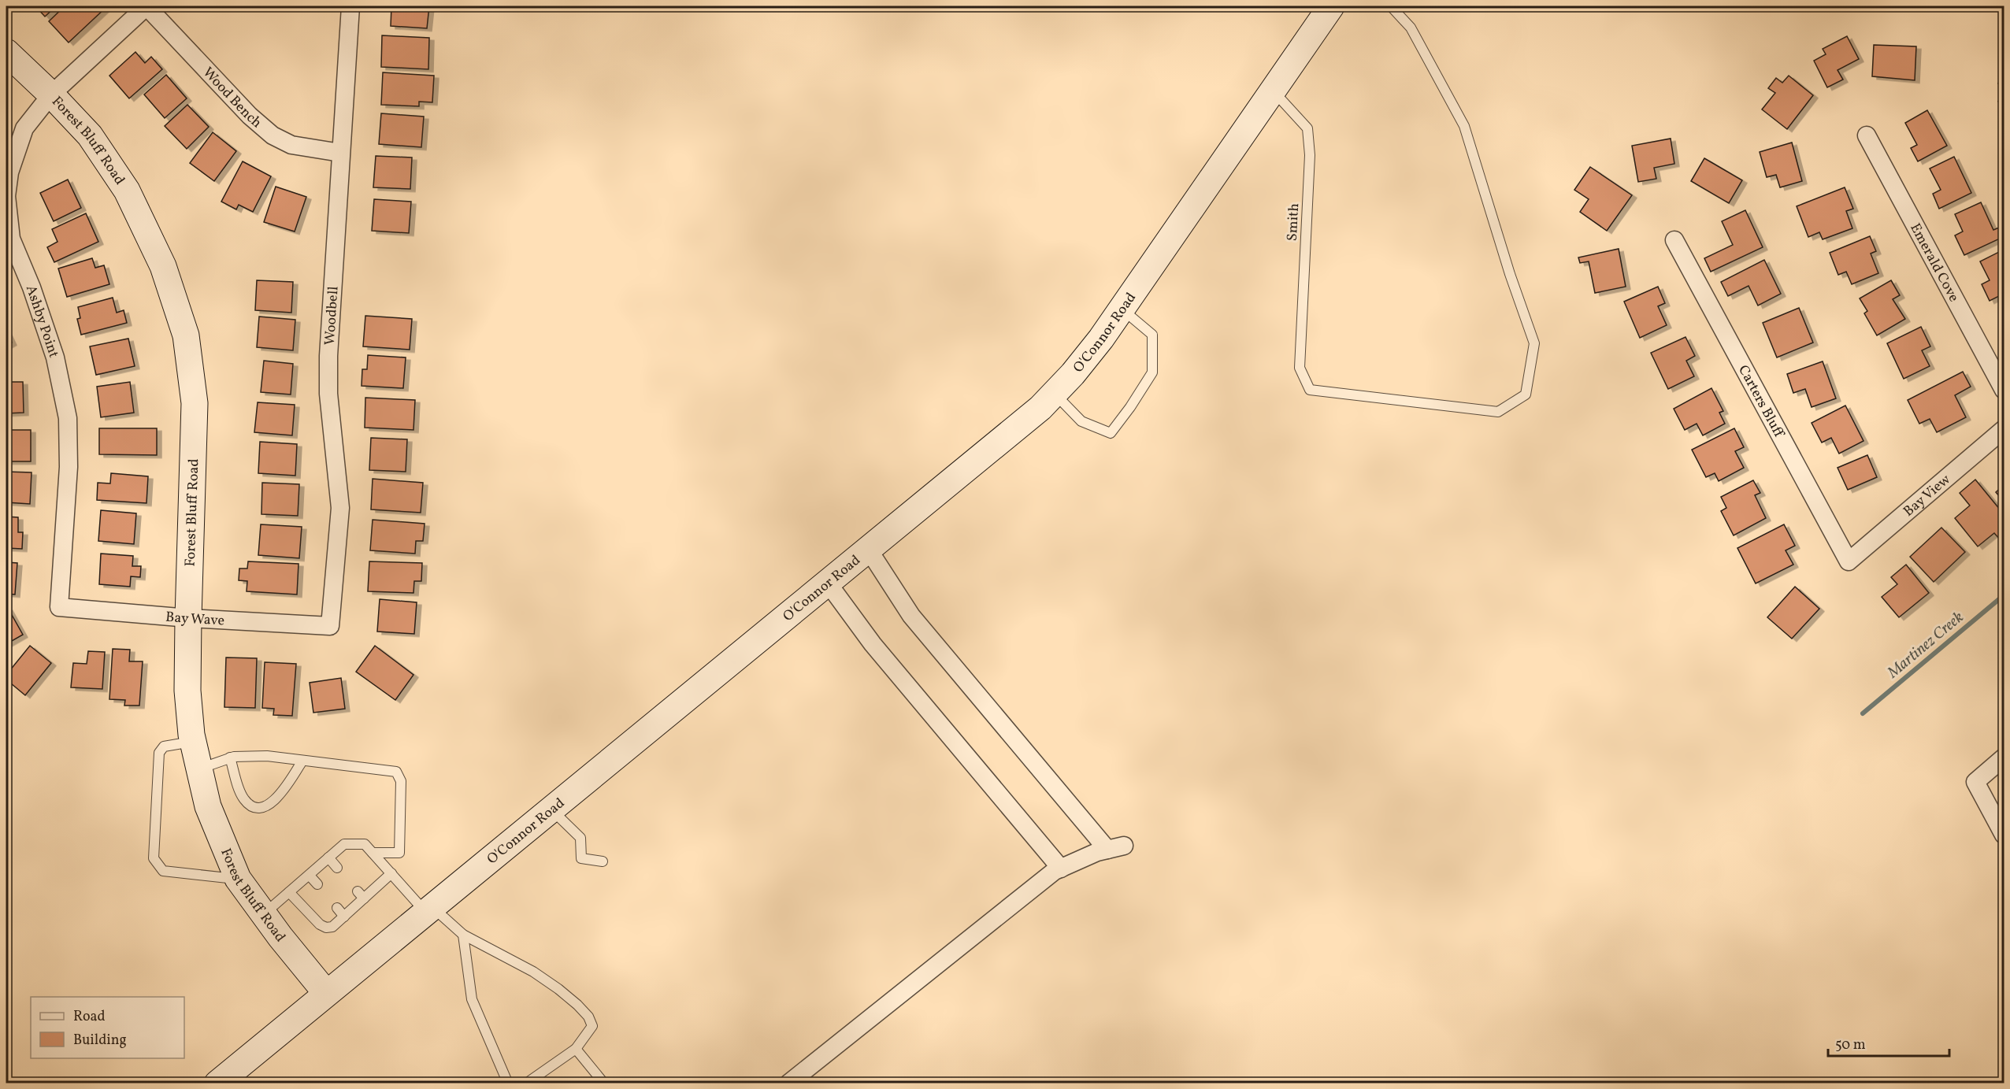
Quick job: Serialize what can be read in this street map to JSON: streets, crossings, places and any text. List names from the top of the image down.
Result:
{
  "streets": {
    "main road": ["Forest Bluff Road", "O'Connor Road"],
    "street": [
      "Wood Bench",
      "Emerald Cove",
      "Woodbell",
      "Ashby Point",
      "Carters Bluff",
      "Bay View",
      "Bay Wave"
    ],
    "lane": ["Smith"]
  },
  "crossings": [
    ["Wood Bench", "Woodbell"],
    ["Wood Bench", "Ashby Point"],
    ["Forest Bluff Road", "Ashby Point"],
    ["Forest Bluff Road", "O'Connor Road"],
    ["Forest Bluff Road", "Bay Wave"],
    ["Smith", "O'Connor Road"],
    ["Woodbell", "Bay Wave"],
    ["Ashby Point", "Bay Wave"],
    ["Carters Bluff", "Bay View"]
  ],
  "water": ["Martinez Creek"],
  "legend": ["Road", "Building"],
  "scale_bar": "50 m"
}
